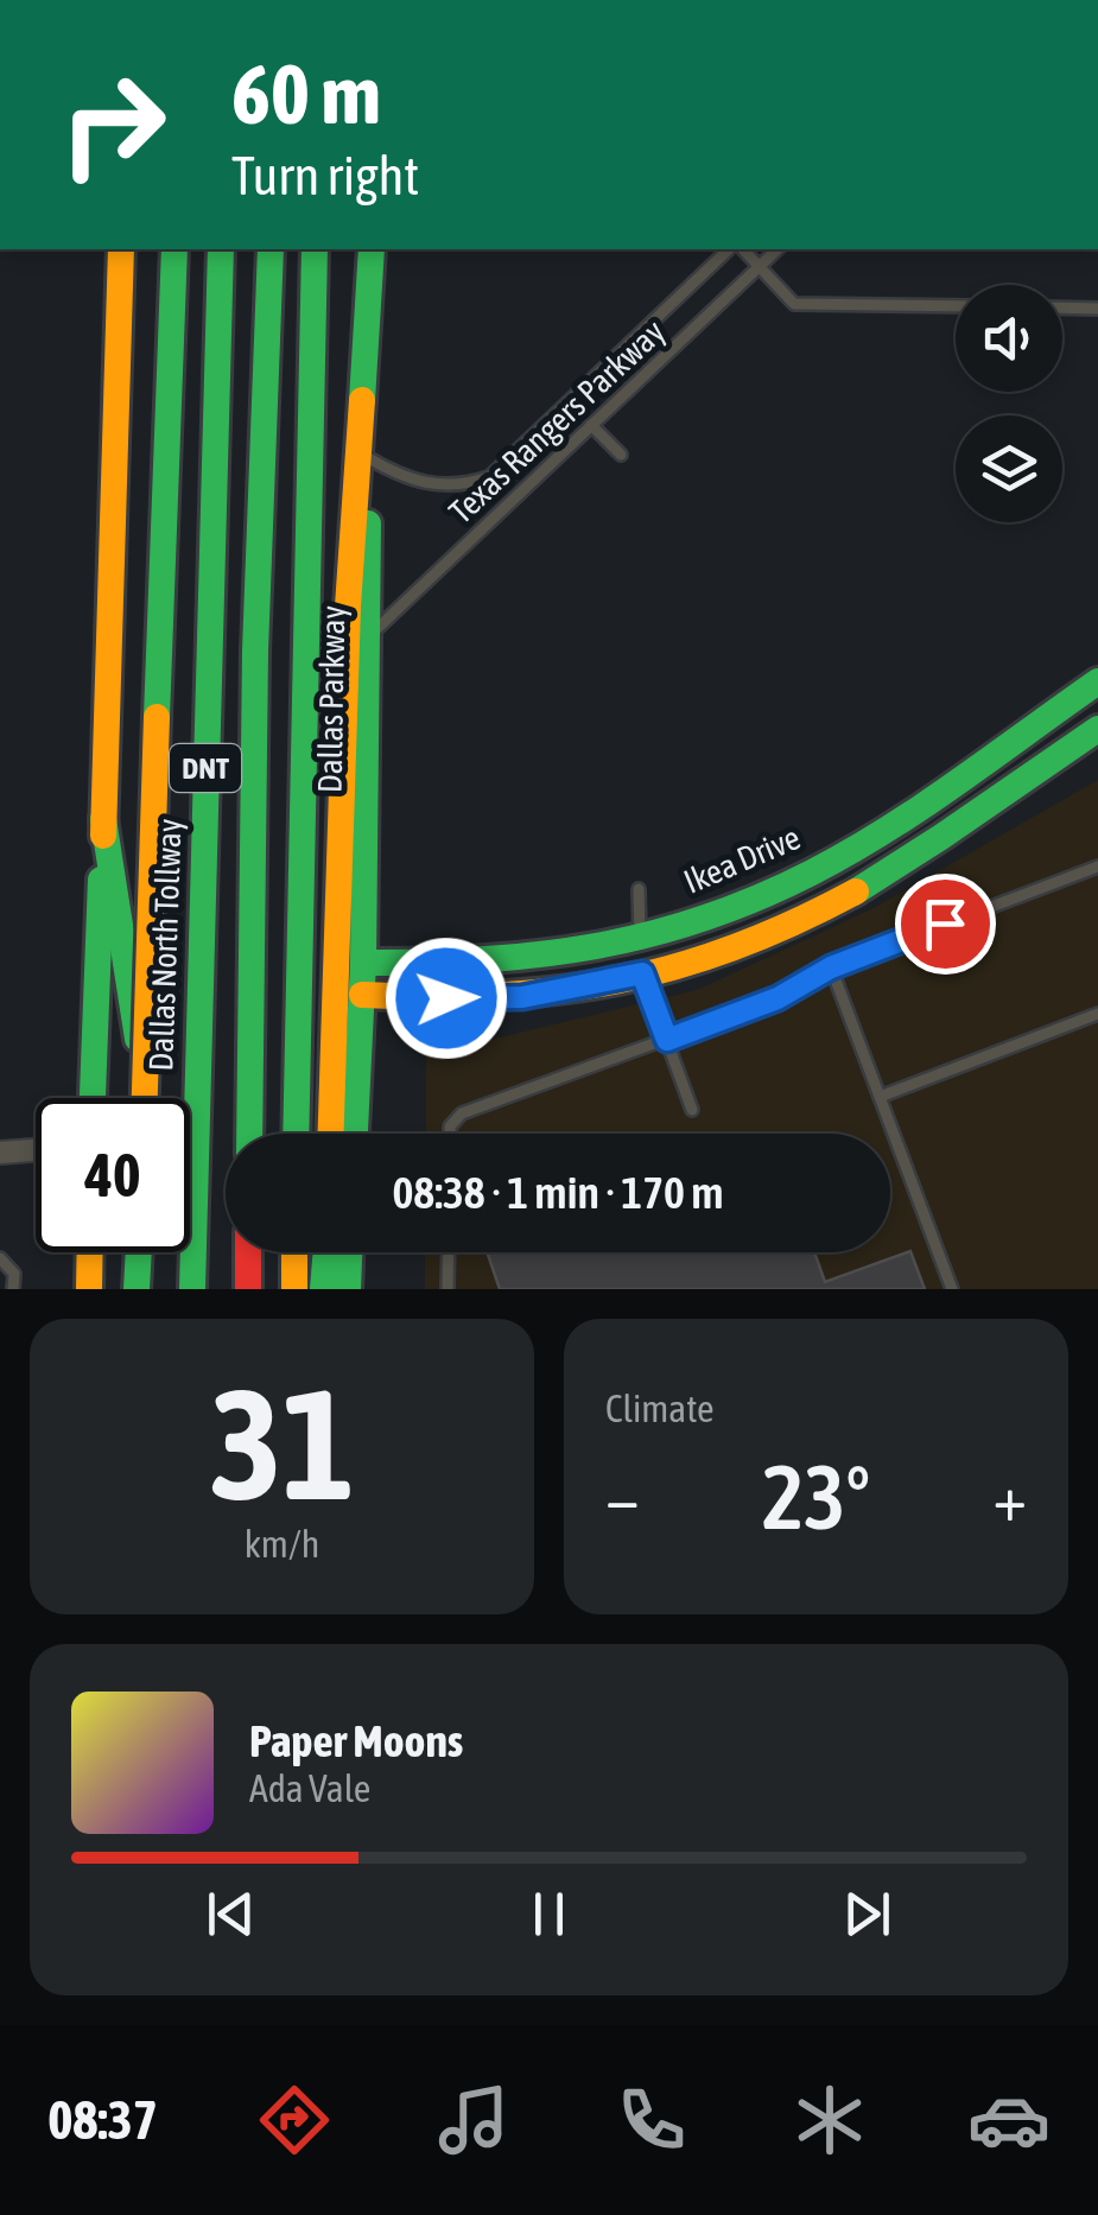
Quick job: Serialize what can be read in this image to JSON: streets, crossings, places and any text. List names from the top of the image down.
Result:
{
  "streets": {
    "main road": [
      "Dallas Parkway",
      "DNT",
      "Ikea Drive",
      "Dallas North Tollway"
    ],
    "lane": ["Texas Rangers Parkway"]
  },
  "crossings": [
    ["Texas Rangers Parkway", "Dallas Parkway"],
    ["Dallas Parkway", "Ikea Drive"]
  ],
  "page": {
    "turn": ["60 m", "Turn right"],
    "limit": "40",
    "trip": "08:38 · 1 min · 170 m",
    "tile": [
      ["31", "km/h"],
      "Climate"
    ],
    "heat": ["−", "23°", "+"],
    "song": ["Paper Moons", "Ada Vale"],
    "tabs": "08:37"
  }
}
